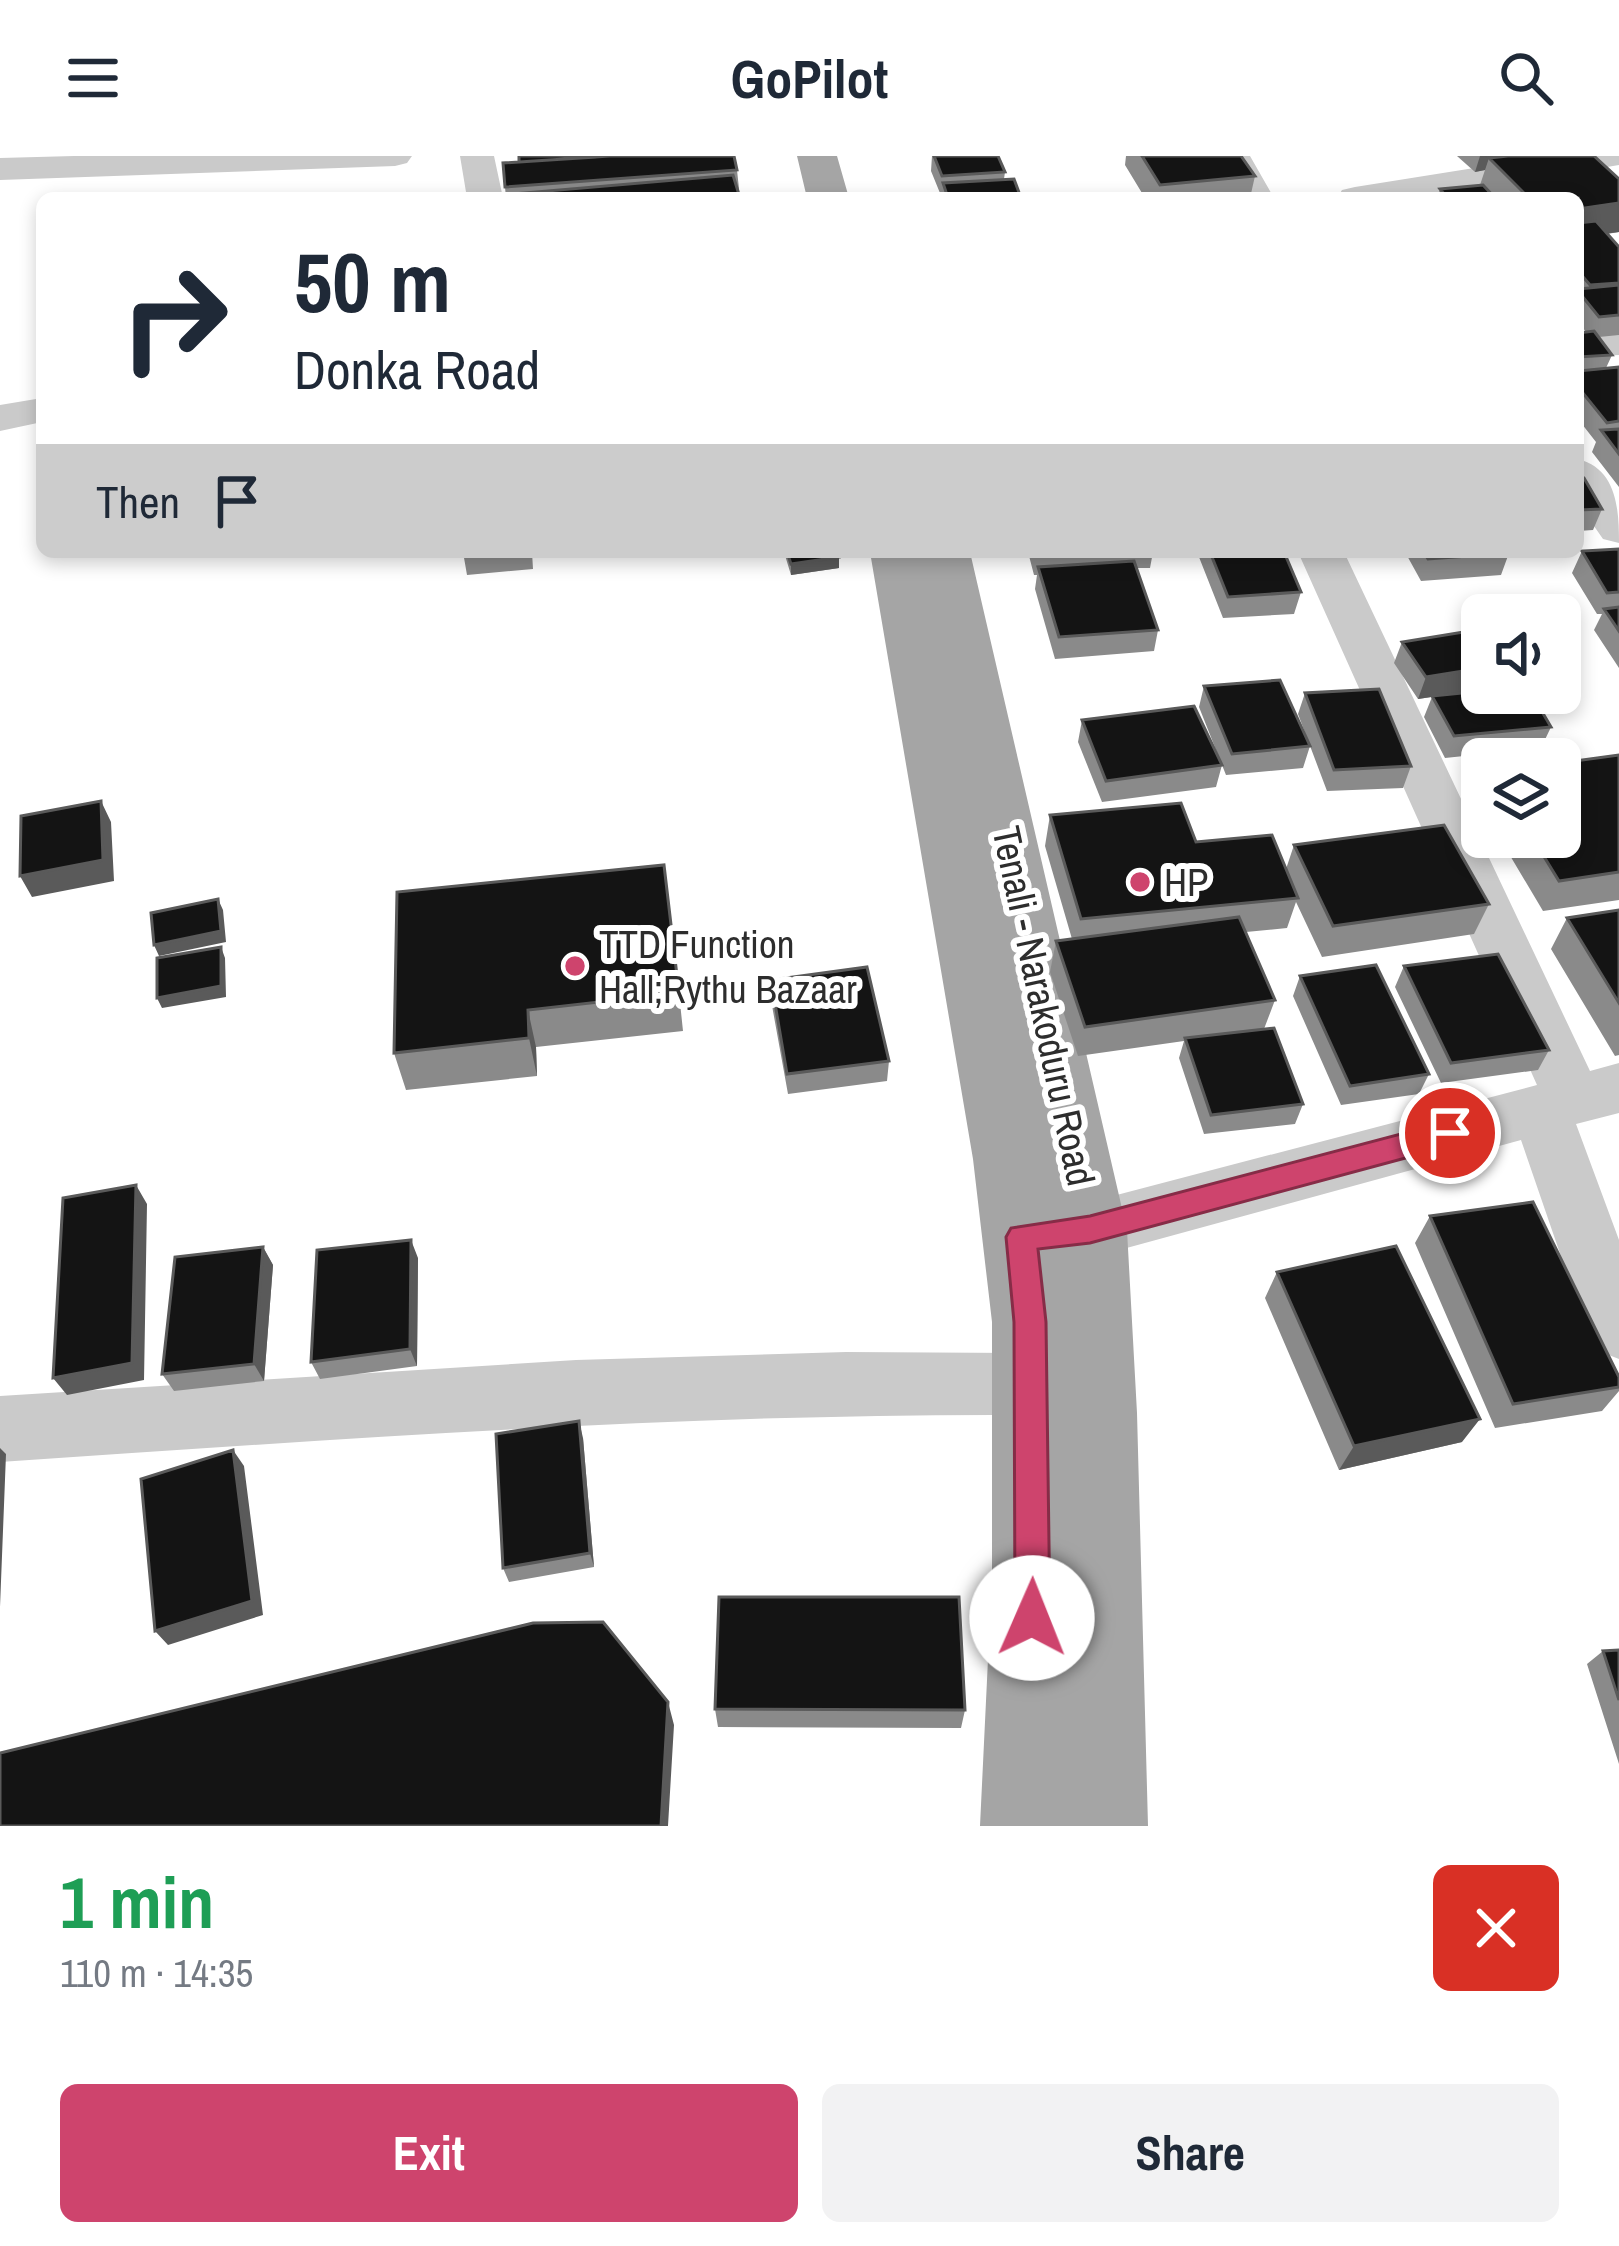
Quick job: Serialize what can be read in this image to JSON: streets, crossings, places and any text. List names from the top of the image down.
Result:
{
  "streets": {
    "main road": ["Tenali - Narakoduru Road"]
  },
  "places": ["HP", "TTD Function Hall;Rythu Bazaar"],
  "page": {
    "header": "GoPilot",
    "turn": ["50 m", "Donka Road"],
    "then": "Then",
    "heading": ["1 min", "110 m · 14:35"],
    "buttons": ["Exit", "Share"]
  }
}
